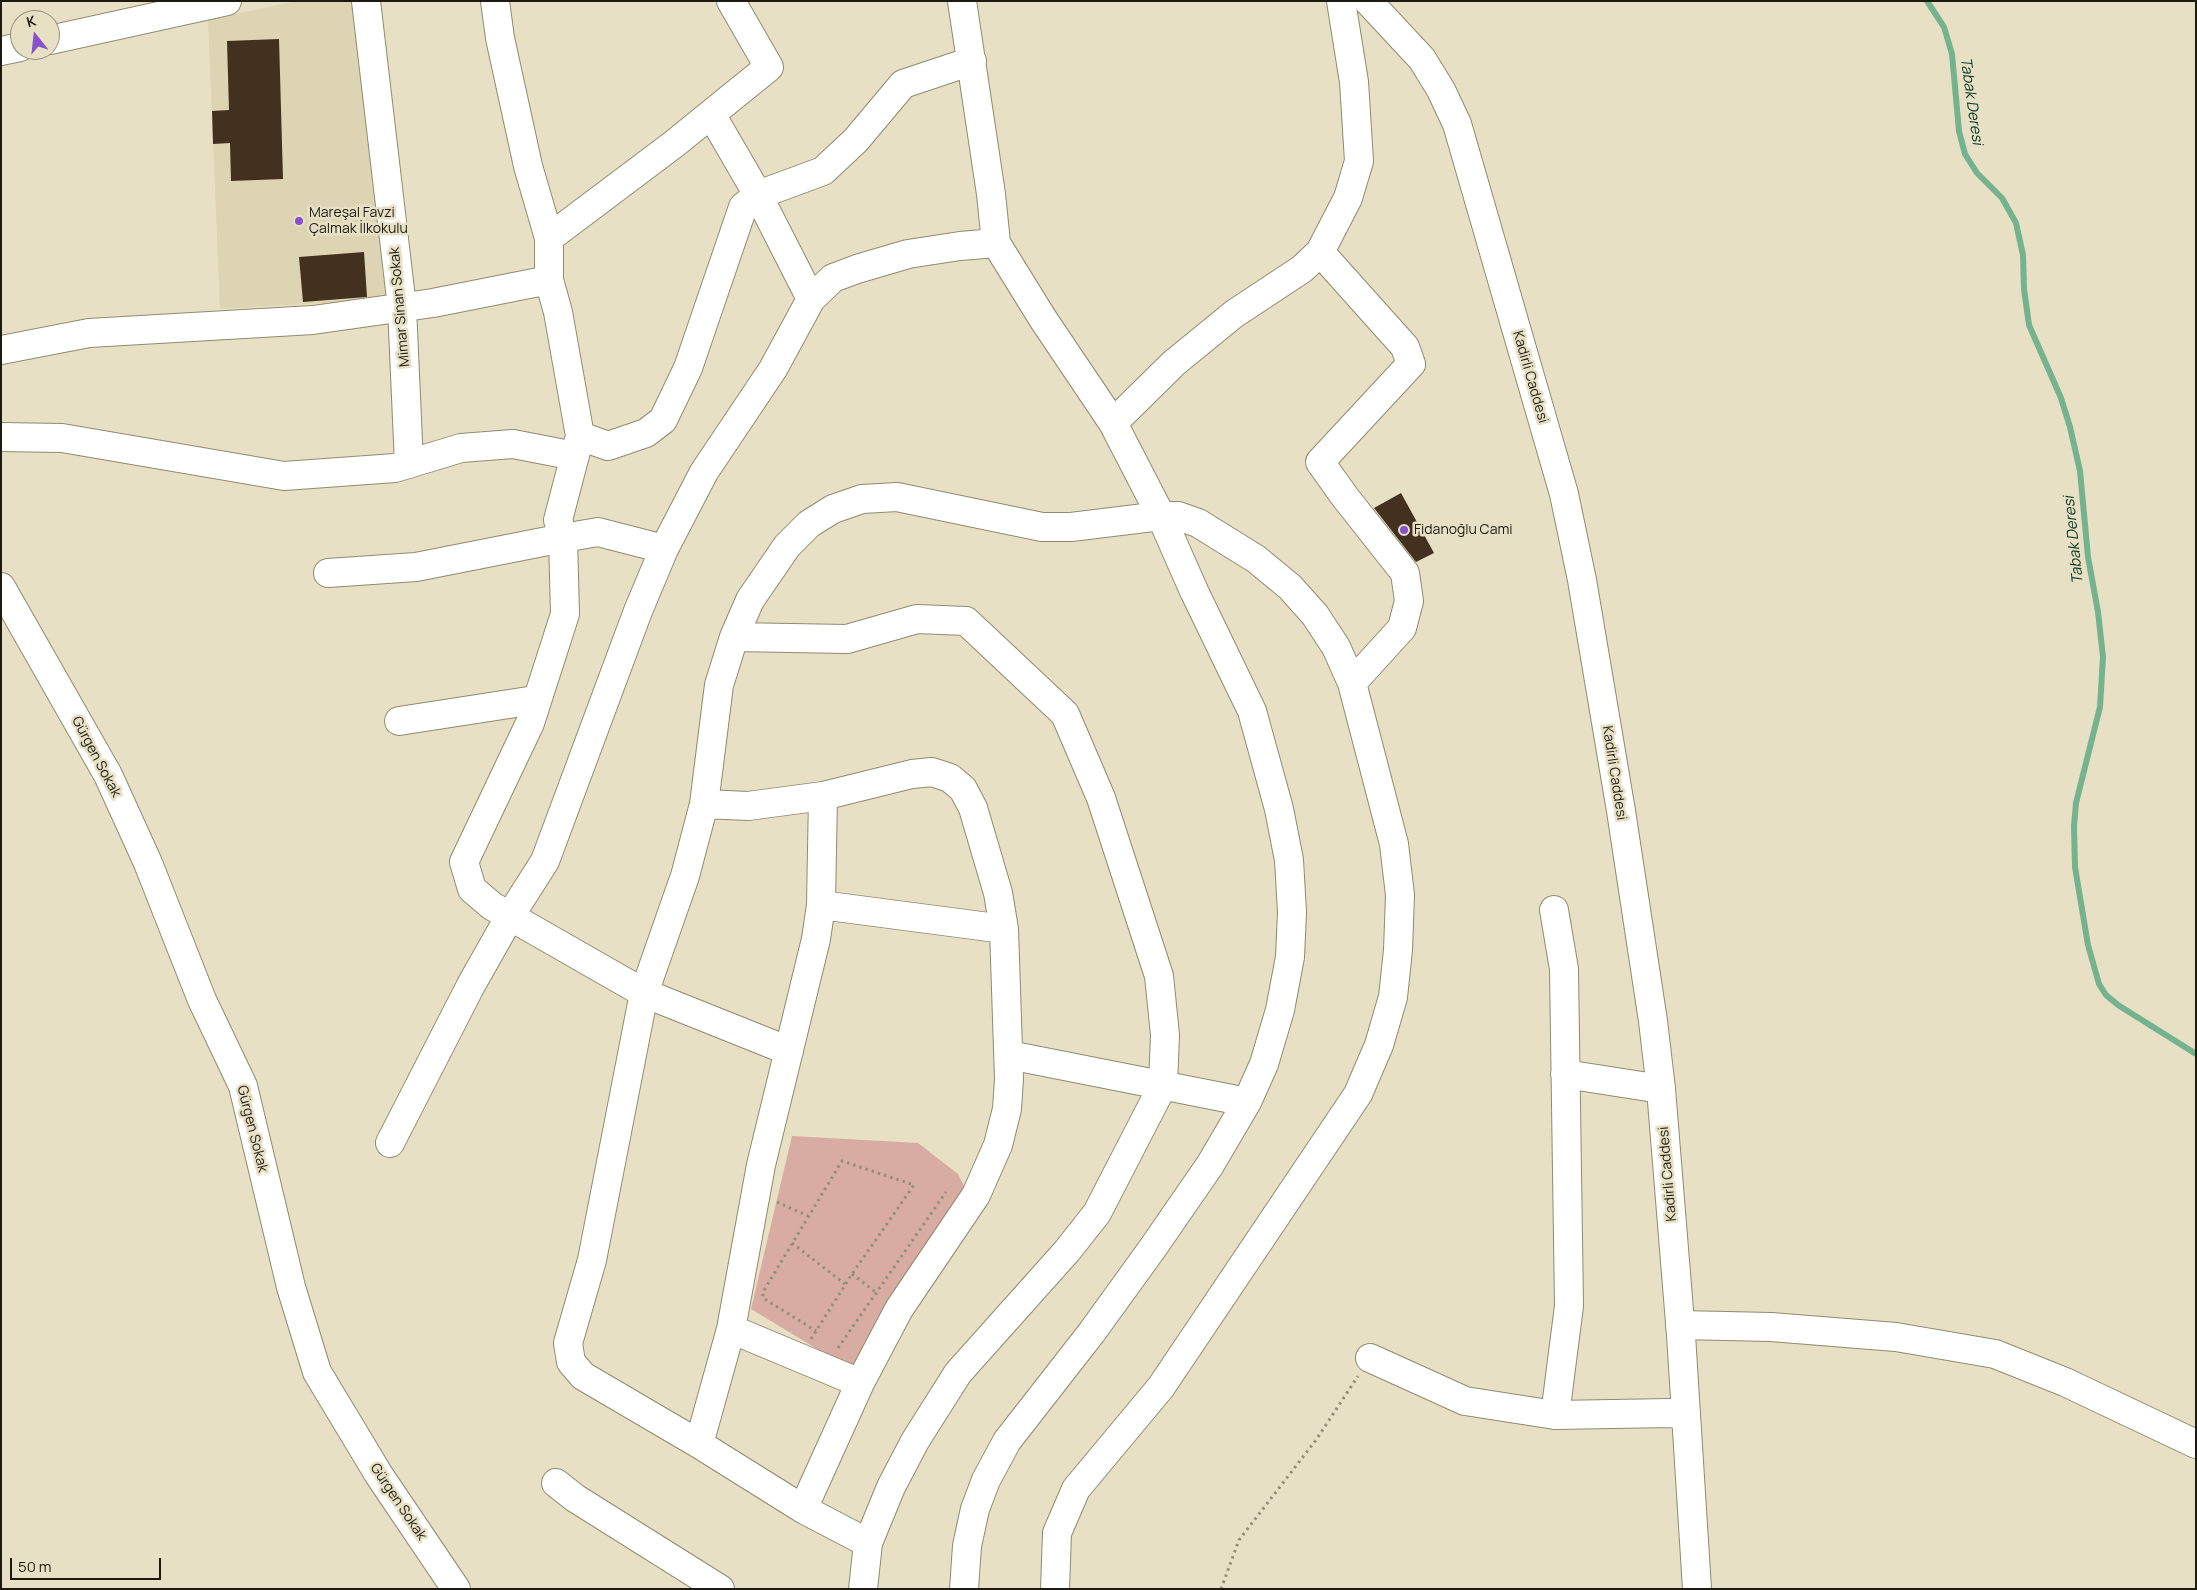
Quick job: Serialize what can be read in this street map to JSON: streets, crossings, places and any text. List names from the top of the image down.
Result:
{
  "streets": {
    "street": ["Mimar Sinan Sokak", "Kadirli Caddesi", "Gürgen Sokak"]
  },
  "water": ["Tabak Deresi"],
  "places": ["Mareşal Favzi Çalmak İlkokulu", "Fidanoğlu Cami"],
  "scale_bar": "50 m",
  "north": "top"
}
